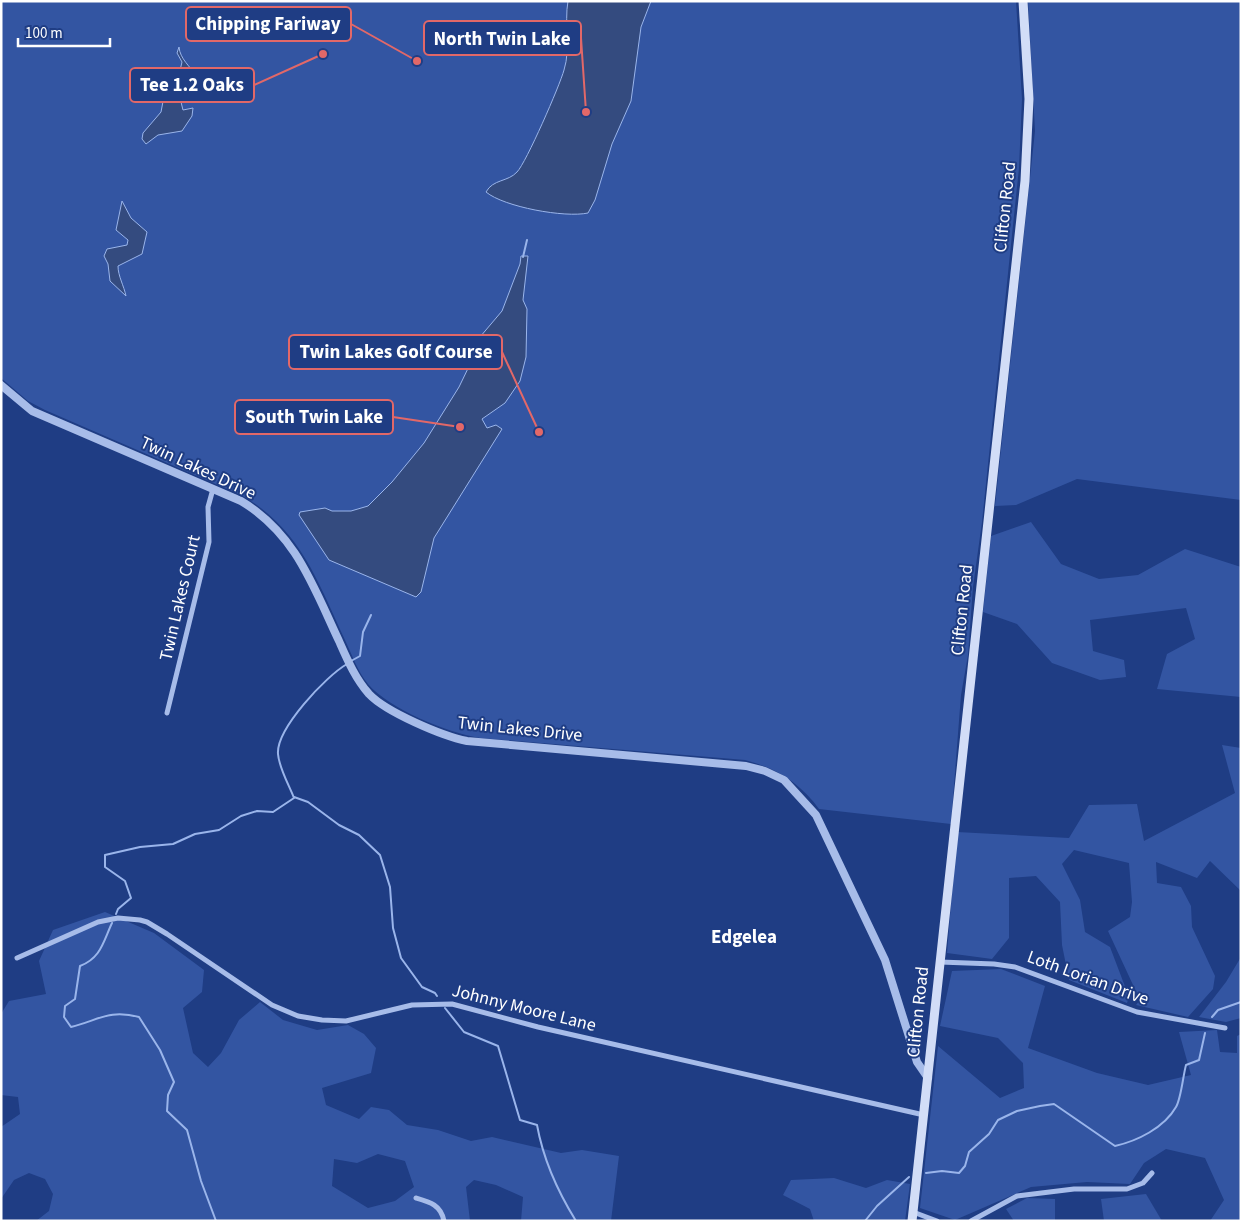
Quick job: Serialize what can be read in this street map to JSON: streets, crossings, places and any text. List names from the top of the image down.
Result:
{
  "streets": {
    "main road": ["Clifton Road"],
    "street": [
      "Twin Lakes Drive",
      "Twin Lakes Court",
      "Loth Lorian Drive",
      "Johnny Moore Lane"
    ]
  },
  "crossings": [
    ["Clifton Road", "Twin Lakes Drive"],
    ["Clifton Road", "Loth Lorian Drive"],
    ["Clifton Road", "Johnny Moore Lane"],
    ["Twin Lakes Drive", "Twin Lakes Court"]
  ],
  "districts": ["Edgelea"],
  "places": [
    "Tee 1.2 Oaks",
    "Chipping Fariway",
    "North Twin Lake",
    "South Twin Lake",
    "Twin Lakes Golf Course"
  ],
  "scale_bar": "100 m"
}
